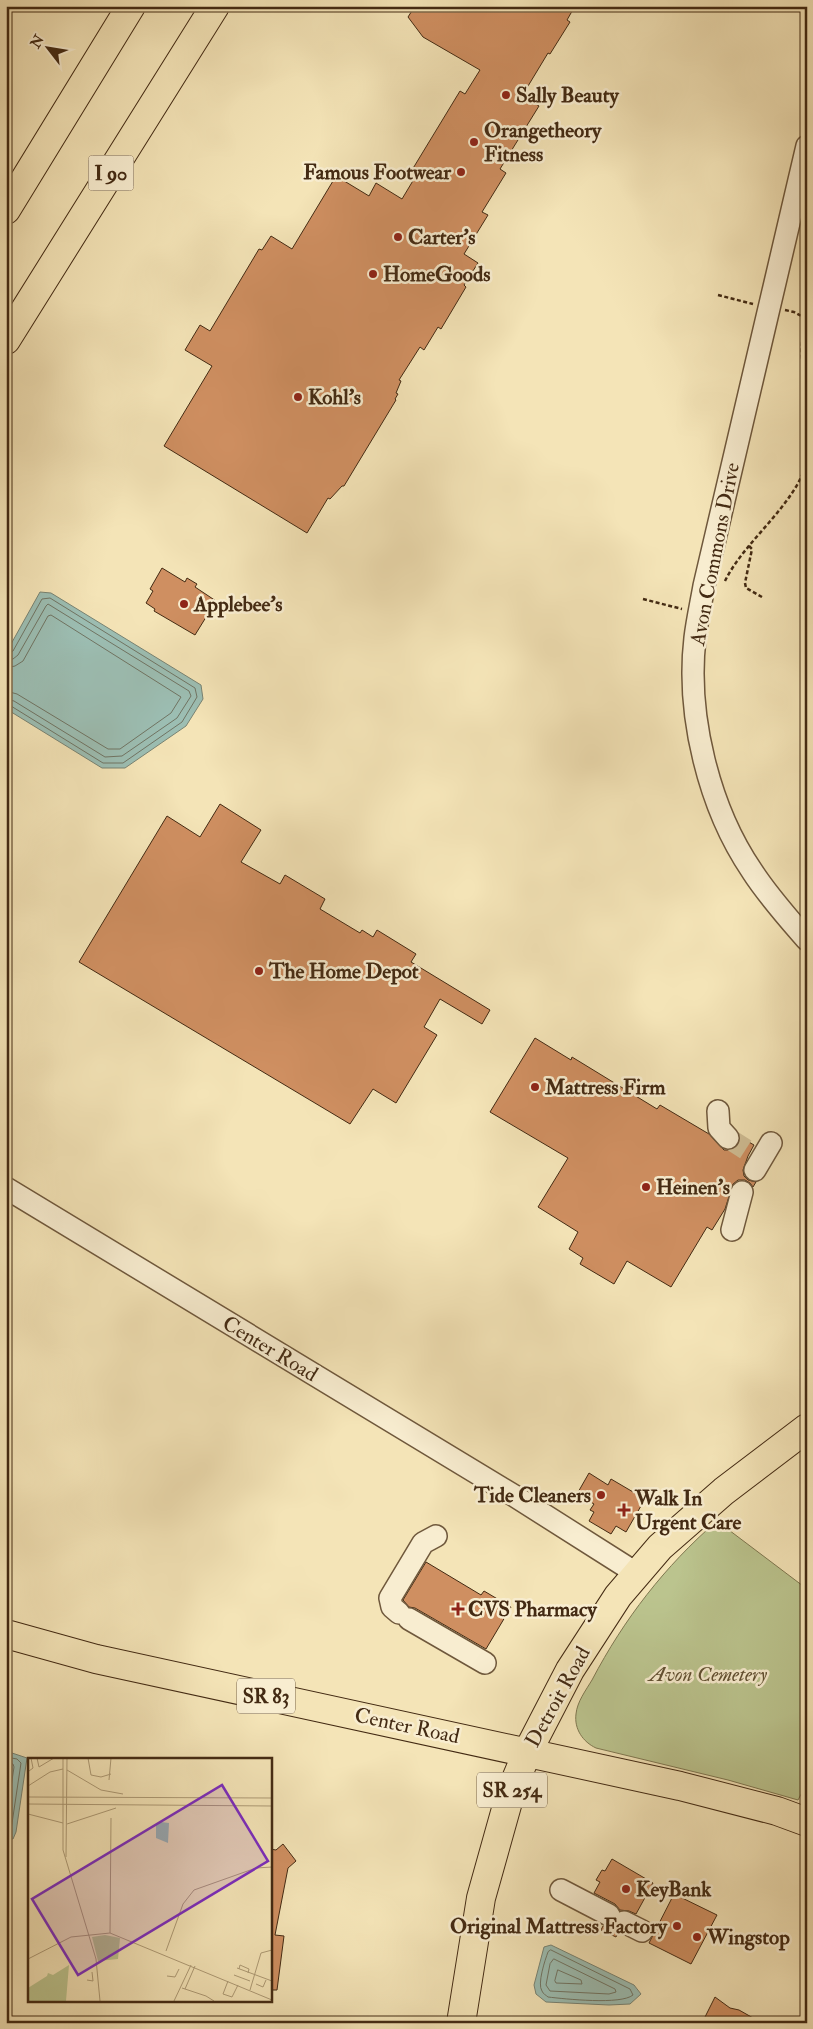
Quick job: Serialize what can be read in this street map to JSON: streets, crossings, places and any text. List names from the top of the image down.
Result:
{
  "streets": {
    "main road": [
      "I 90",
      "Center Road",
      "SR 83",
      "Detroit Road",
      "SR 254"
    ],
    "street": ["Avon Commons Drive"]
  },
  "crossings": [
    ["Center Road", "Detroit Road"]
  ],
  "parks": ["Avon Cemetery"],
  "places": {
    "other": [
      "Sally Beauty",
      "Orangetheory Fitness",
      "Famous Footwear",
      "Carter's",
      "HomeGoods",
      "Kohl's",
      "Applebee's",
      "The Home Depot",
      "Mattress Firm",
      "Heinen's",
      "Tide Cleaners",
      "KeyBank",
      "Original Mattress Factory",
      "Wingstop"
    ],
    "health": ["Walk In Urgent Care", "CVS Pharmacy"]
  },
  "north": "top left"
}
